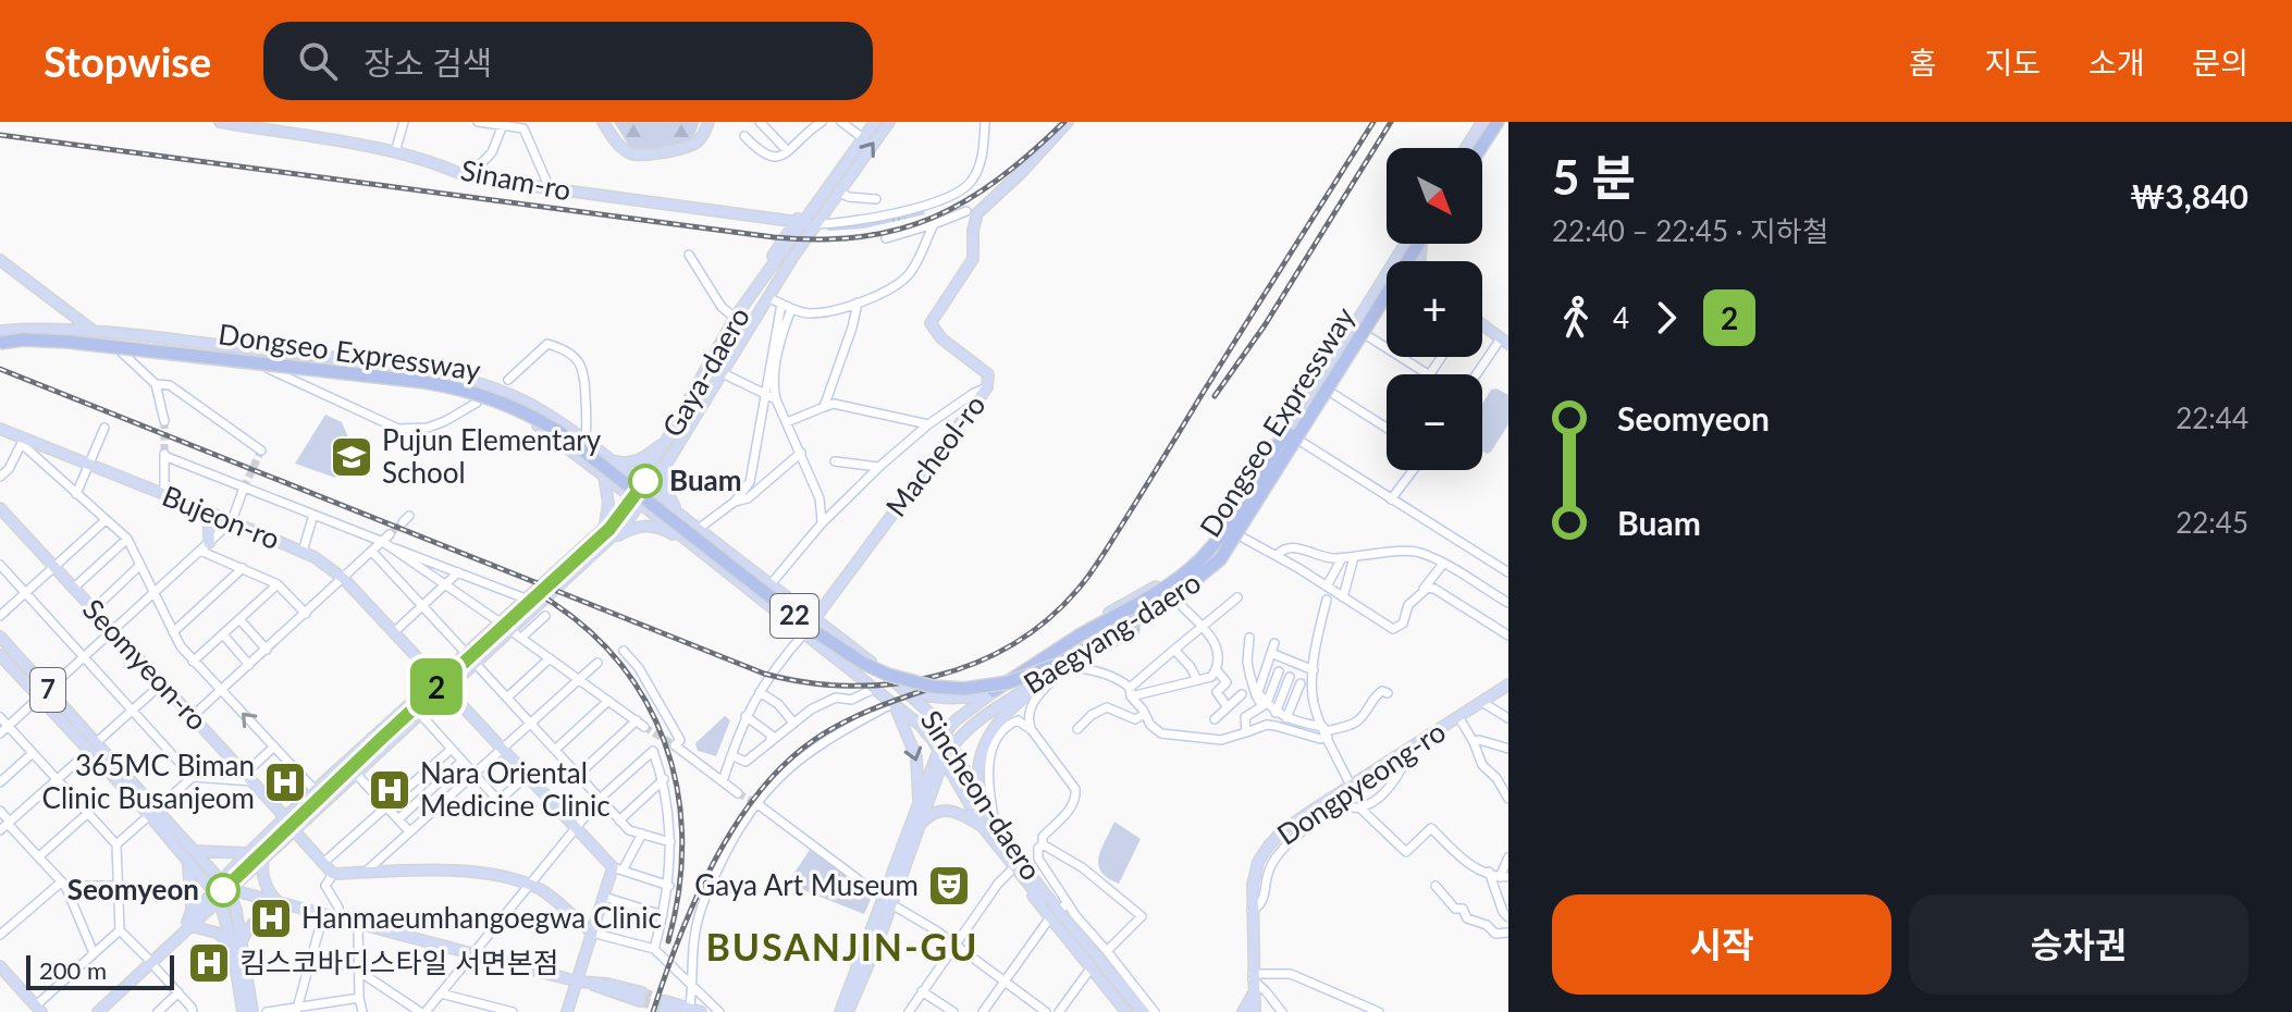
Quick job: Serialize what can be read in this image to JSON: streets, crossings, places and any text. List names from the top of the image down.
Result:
{
  "streets": {
    "highway": ["Dongseo Expressway", "22"],
    "main road": [
      "Sinam-ro",
      "Gaya-daero",
      "Macheol-ro",
      "Bujeon-ro",
      "Baegyang-daero",
      "Seomyeon-ro",
      "7",
      "Dongpyeong-ro",
      "Sincheon-daero"
    ]
  },
  "crossings": [
    ["Sinam-ro", "Gaya-daero"],
    ["Dongseo Expressway", "Baegyang-daero"],
    ["Dongseo Expressway", "Sincheon-daero"],
    ["Gaya-daero", "Bujeon-ro"],
    ["Gaya-daero", "Seomyeon-ro"],
    ["Gaya-daero", "7"],
    ["Gaya-daero", "Sincheon-daero"],
    ["Macheol-ro", "Sincheon-daero"],
    ["Baegyang-daero", "Sincheon-daero"]
  ],
  "districts": ["BUSANJIN-GU"],
  "places": {
    "school or university": ["Pujun Elementary School"],
    "other": ["Buam", "Seomyeon"],
    "hospital": [
      "365MC Biman Clinic Busanjeom",
      "Nara Oriental Medicine Clinic",
      "Hanmaeumhangoegwa Clinic",
      "킴스코바디스타일 서면본점"
    ],
    "theatre": ["Gaya Art Museum"]
  },
  "lines": ["metro line 2"],
  "scale_bar": "200 m",
  "north": "bottom right",
  "page": {
    "header": "Stopwise",
    "search": "장소 검색",
    "nav": [
      "홈",
      "지도",
      "소개",
      "문의"
    ],
    "on_map": "2",
    "heading": ["5 분", "22:40 – 22:45 · 지하철", "₩3,840"],
    "map_buttons": ["+", "−"],
    "legs": ["4", "2"],
    "list": [
      {
        "name": "Seomyeon",
        "value": "22:44"
      },
      {
        "name": "Buam",
        "value": "22:45"
      }
    ],
    "buttons": ["시작", "승차권"],
    "scale": "200 m"
  }
}
